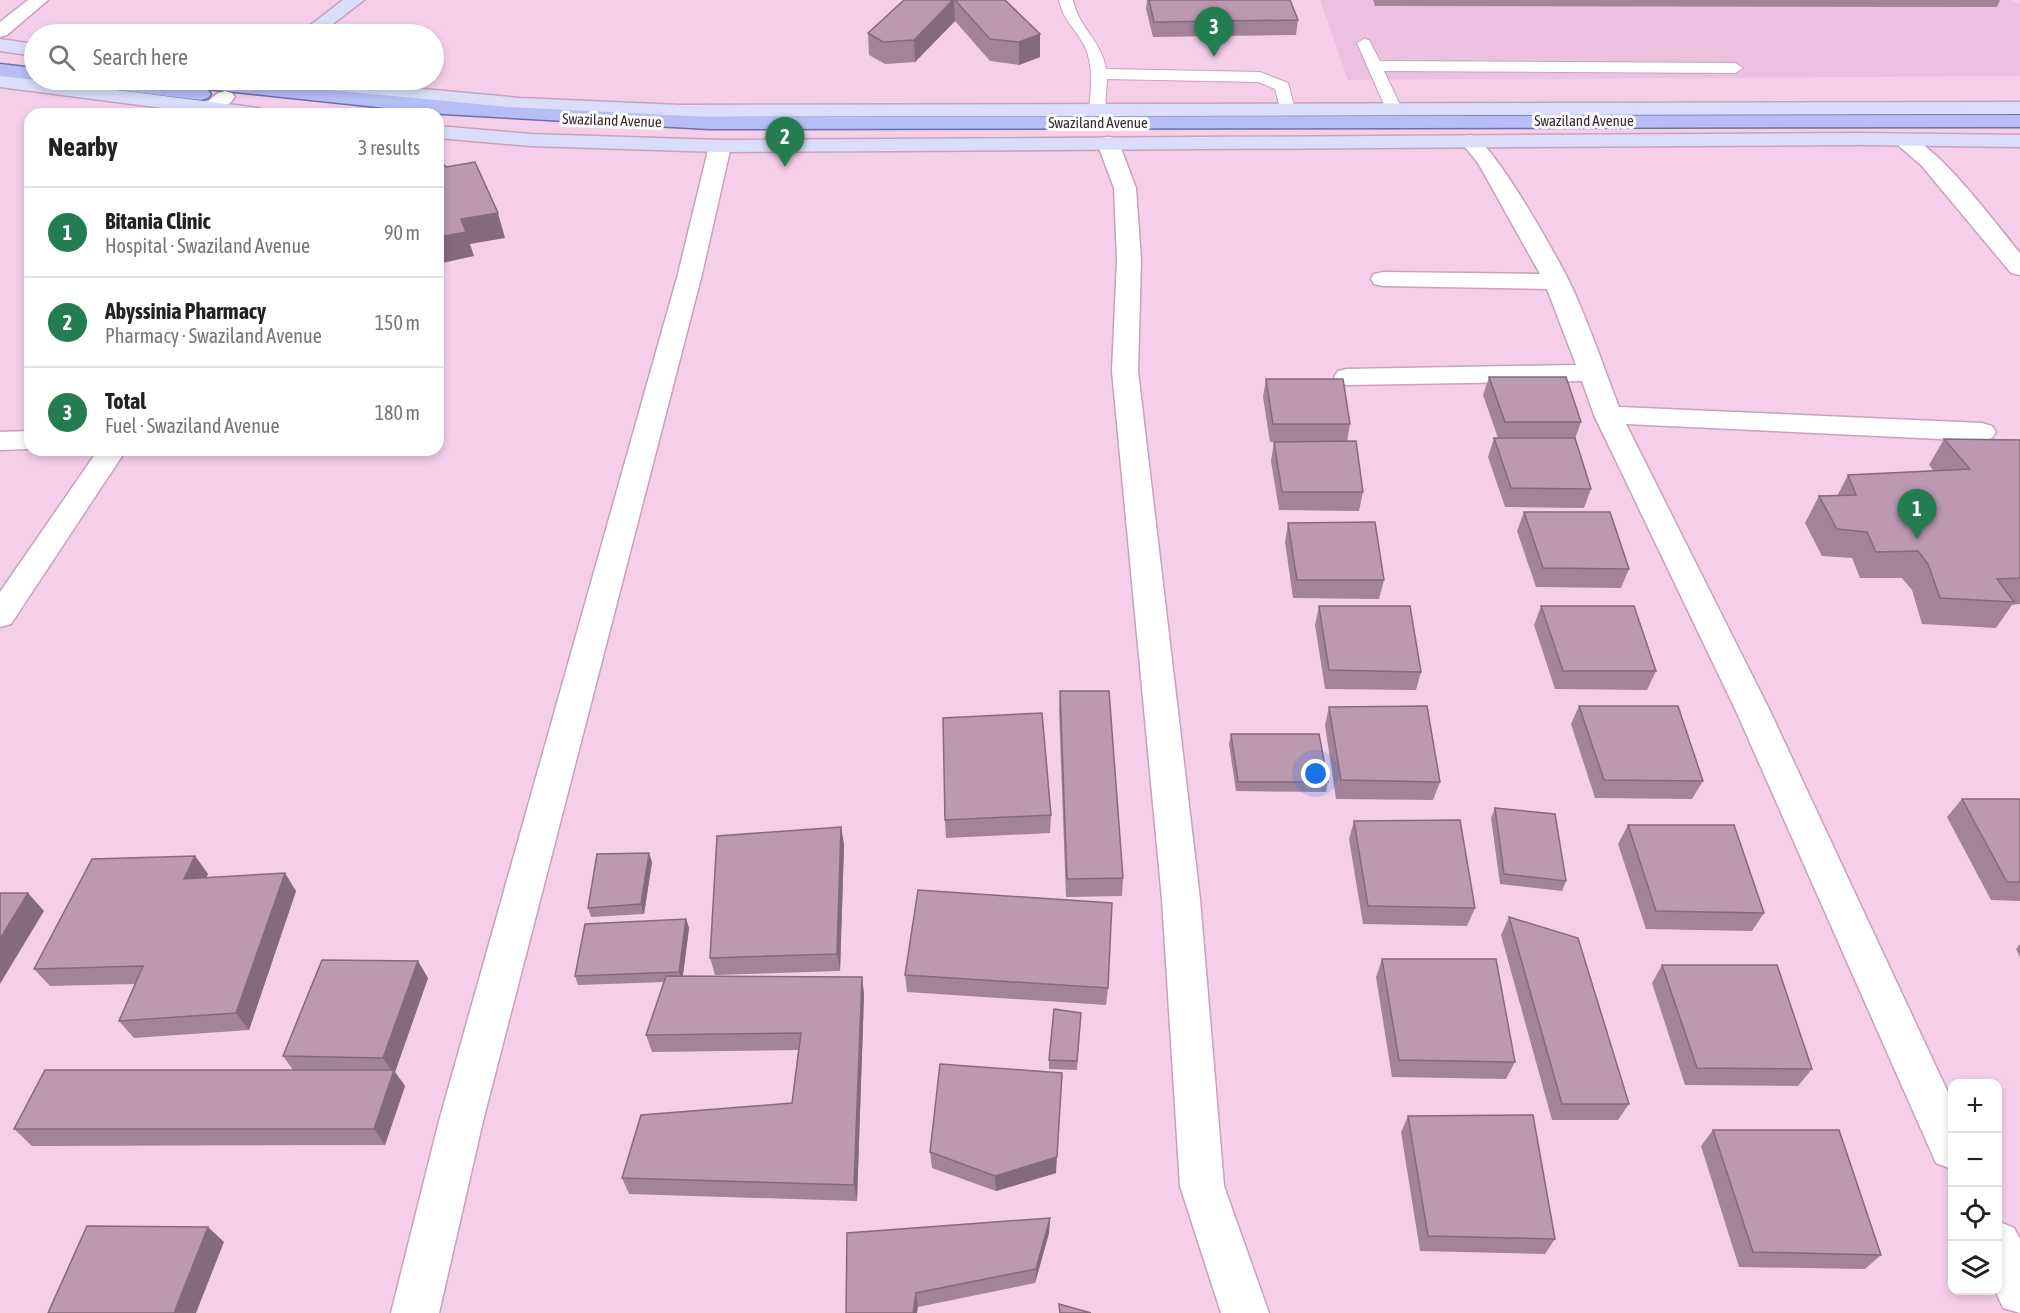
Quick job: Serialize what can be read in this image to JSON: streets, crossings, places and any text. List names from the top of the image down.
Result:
{
  "streets": {
    "main road": ["Swaziland Avenue"]
  },
  "page": {
    "pins": ["3", "2", "1"],
    "search": "Search here",
    "heading": ["Nearby", "3 results"],
    "list": [
      {
        "mark": "1",
        "name": "Bitania Clinic",
        "note": "Hospital · Swaziland Avenue",
        "value": "90 m"
      },
      {
        "mark": "2",
        "name": "Abyssinia Pharmacy",
        "note": "Pharmacy · Swaziland Avenue",
        "value": "150 m"
      },
      {
        "mark": "3",
        "name": "Total",
        "note": "Fuel · Swaziland Avenue",
        "value": "180 m"
      }
    ],
    "map_buttons": ["+", "−"]
  }
}
